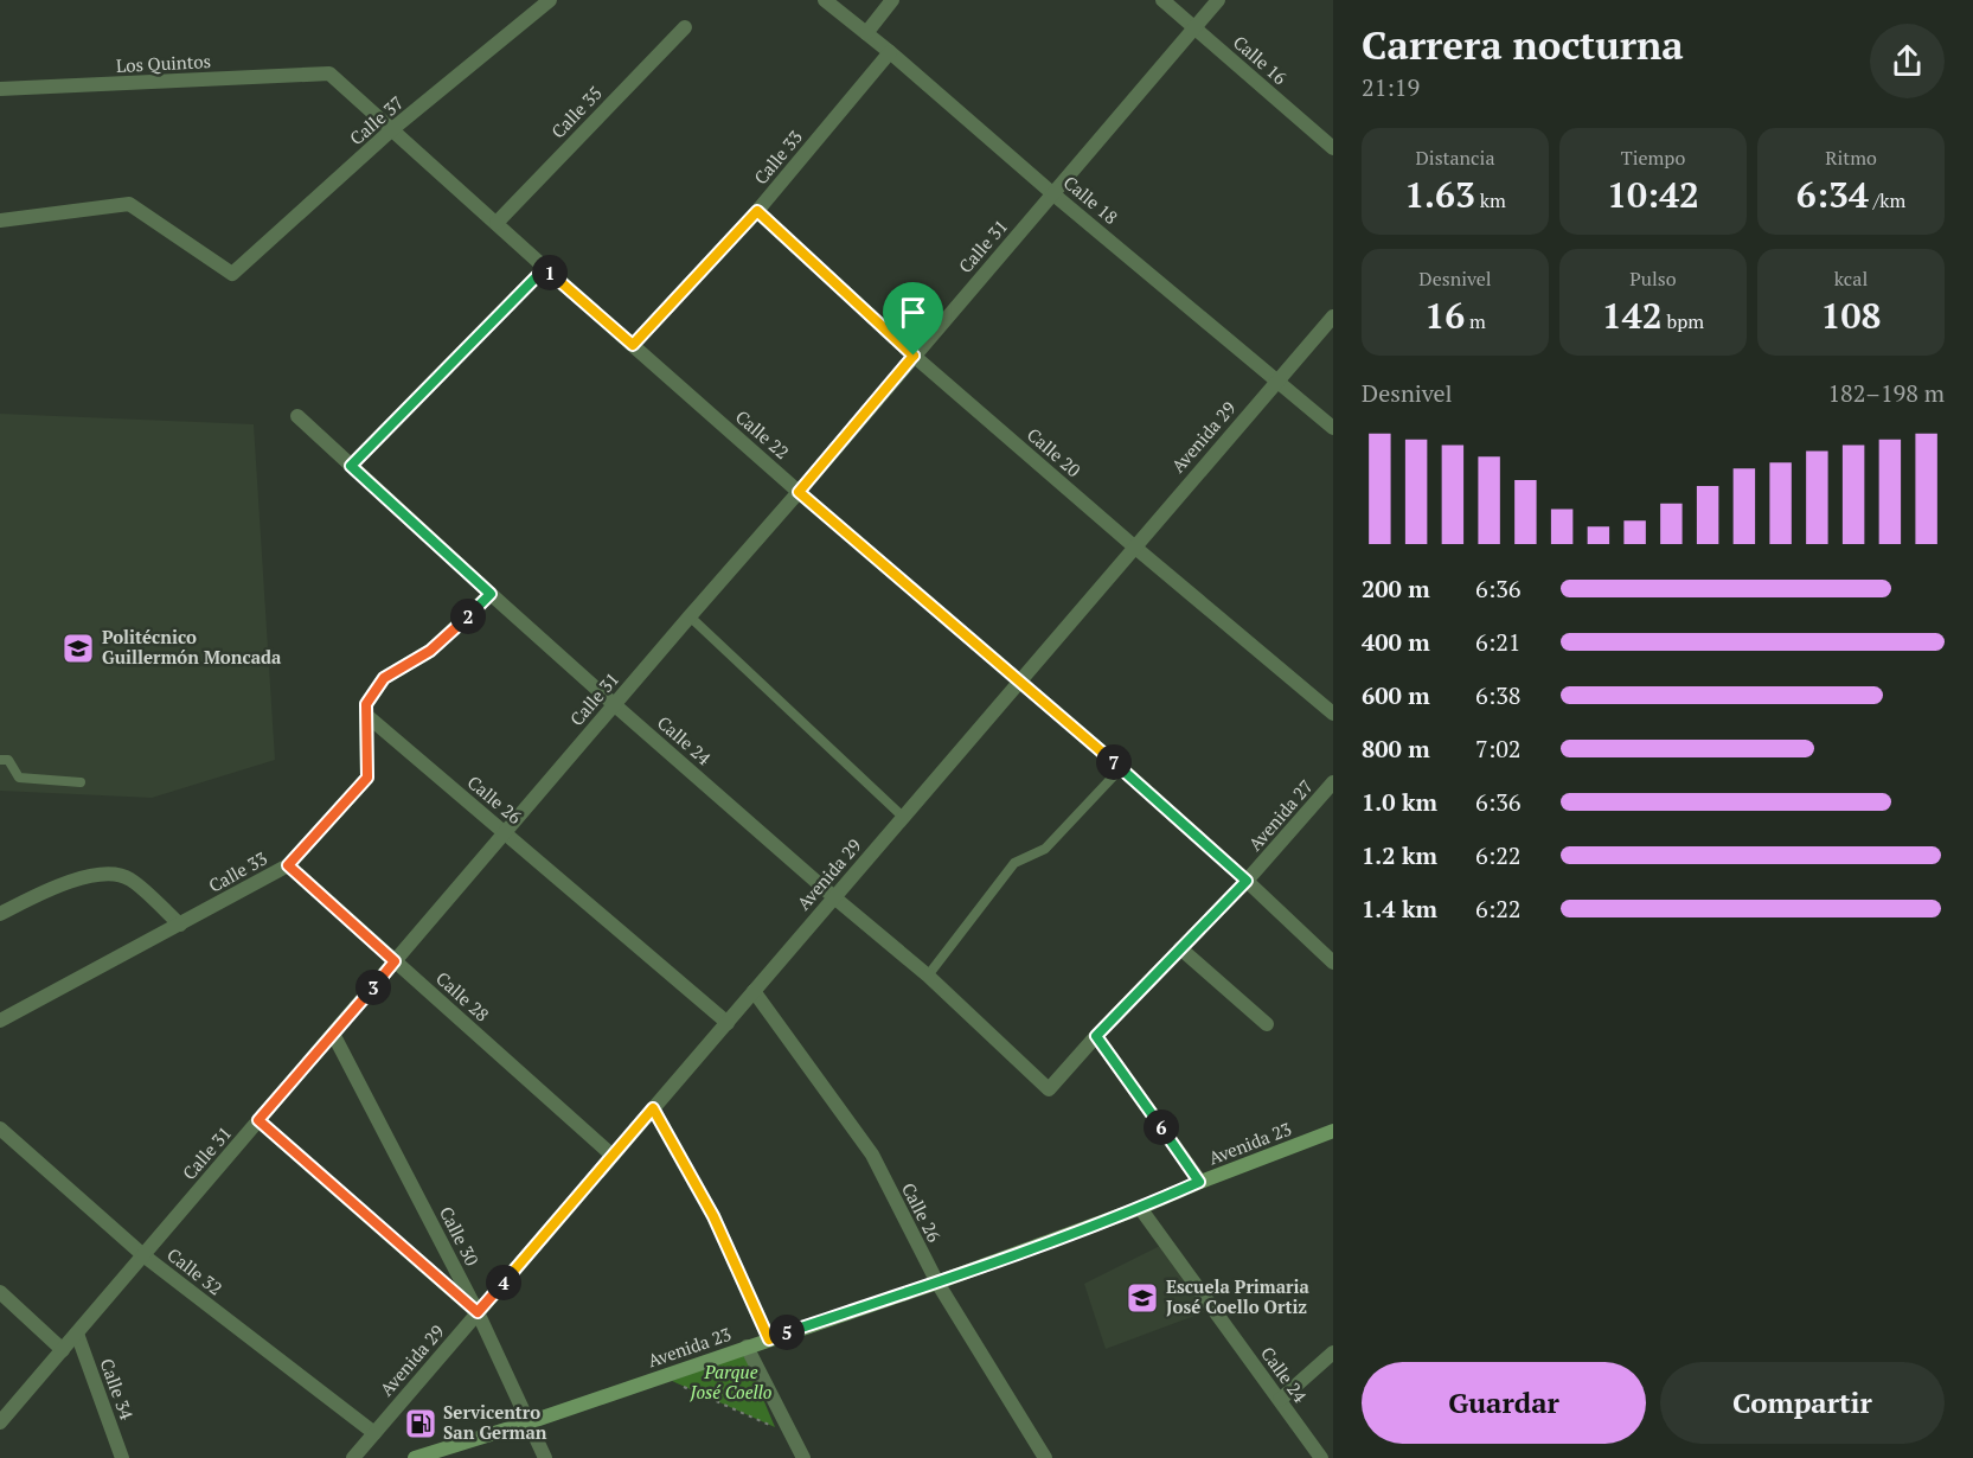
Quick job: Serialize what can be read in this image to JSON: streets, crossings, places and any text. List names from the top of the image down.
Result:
{
  "streets": {
    "main road": ["Avenida 23"],
    "street": [
      "Calle 16",
      "Los Quintos",
      "Calle 35",
      "Calle 37",
      "Calle 33",
      "Calle 18",
      "Calle 31",
      "Calle 22",
      "Avenida 29",
      "Calle 20",
      "Calle 24",
      "Calle 26",
      "Avenida 27",
      "Calle 28",
      "Calle 30",
      "Calle 32",
      "Calle 34"
    ]
  },
  "crossings": [
    ["Calle 16", "Calle 31"],
    ["Los Quintos", "Calle 22"],
    ["Calle 35", "Calle 22"],
    ["Calle 37", "Calle 22"],
    ["Calle 33", "Calle 18"],
    ["Calle 33", "Calle 22"],
    ["Calle 33", "Calle 20"],
    ["Calle 33", "Calle 24"],
    ["Calle 33", "Calle 26"],
    ["Calle 33", "Calle 28"],
    ["Calle 18", "Calle 31"],
    ["Calle 18", "Avenida 29"],
    ["Calle 31", "Calle 22"],
    ["Calle 31", "Calle 20"],
    ["Calle 31", "Calle 24"],
    ["Calle 31", "Calle 26"],
    ["Calle 31", "Calle 28"],
    ["Calle 31", "Calle 30"],
    ["Calle 31", "Calle 32"],
    ["Calle 31", "Calle 34"],
    ["Calle 22", "Avenida 29"],
    ["Calle 22", "Avenida 27"],
    ["Avenida 29", "Calle 20"],
    ["Avenida 29", "Calle 24"],
    ["Avenida 29", "Calle 26"],
    ["Avenida 29", "Calle 28"],
    ["Avenida 29", "Calle 30"],
    ["Avenida 29", "Calle 32"],
    ["Calle 24", "Avenida 27"],
    ["Calle 24", "Avenida 23"],
    ["Calle 26", "Avenida 23"],
    ["Avenida 23", "Calle 30"]
  ],
  "parks": ["Parque José Coello"],
  "places": {
    "school or university": ["Politécnico Guillermón Moncada", "Escuela Primaria José Coello Ortiz"],
    "fuel station": ["Servicentro San German"]
  },
  "page": {
    "heading": ["Carrera nocturna", "21:19"],
    "stats": [
      ["Distancia", "1.63 km"],
      ["Tiempo", "10:42"],
      ["Ritmo", "6:34 /km"],
      ["Desnivel", "16 m"],
      ["Pulso", "142 bpm"],
      ["kcal", "108"]
    ],
    "pins": [
      "1",
      "2",
      "7",
      "3",
      "6",
      "4",
      "5"
    ],
    "chart": ["Desnivel", "182–198 m"],
    "list": [
      {
        "name": "200 m",
        "note": "6:36"
      },
      {
        "name": "400 m",
        "note": "6:21"
      },
      {
        "name": "600 m",
        "note": "6:38"
      },
      {
        "name": "800 m",
        "note": "7:02"
      },
      {
        "name": "1.0 km",
        "note": "6:36"
      },
      {
        "name": "1.2 km",
        "note": "6:22"
      },
      {
        "name": "1.4 km",
        "note": "6:22"
      }
    ],
    "buttons": ["Guardar", "Compartir"]
  }
}
